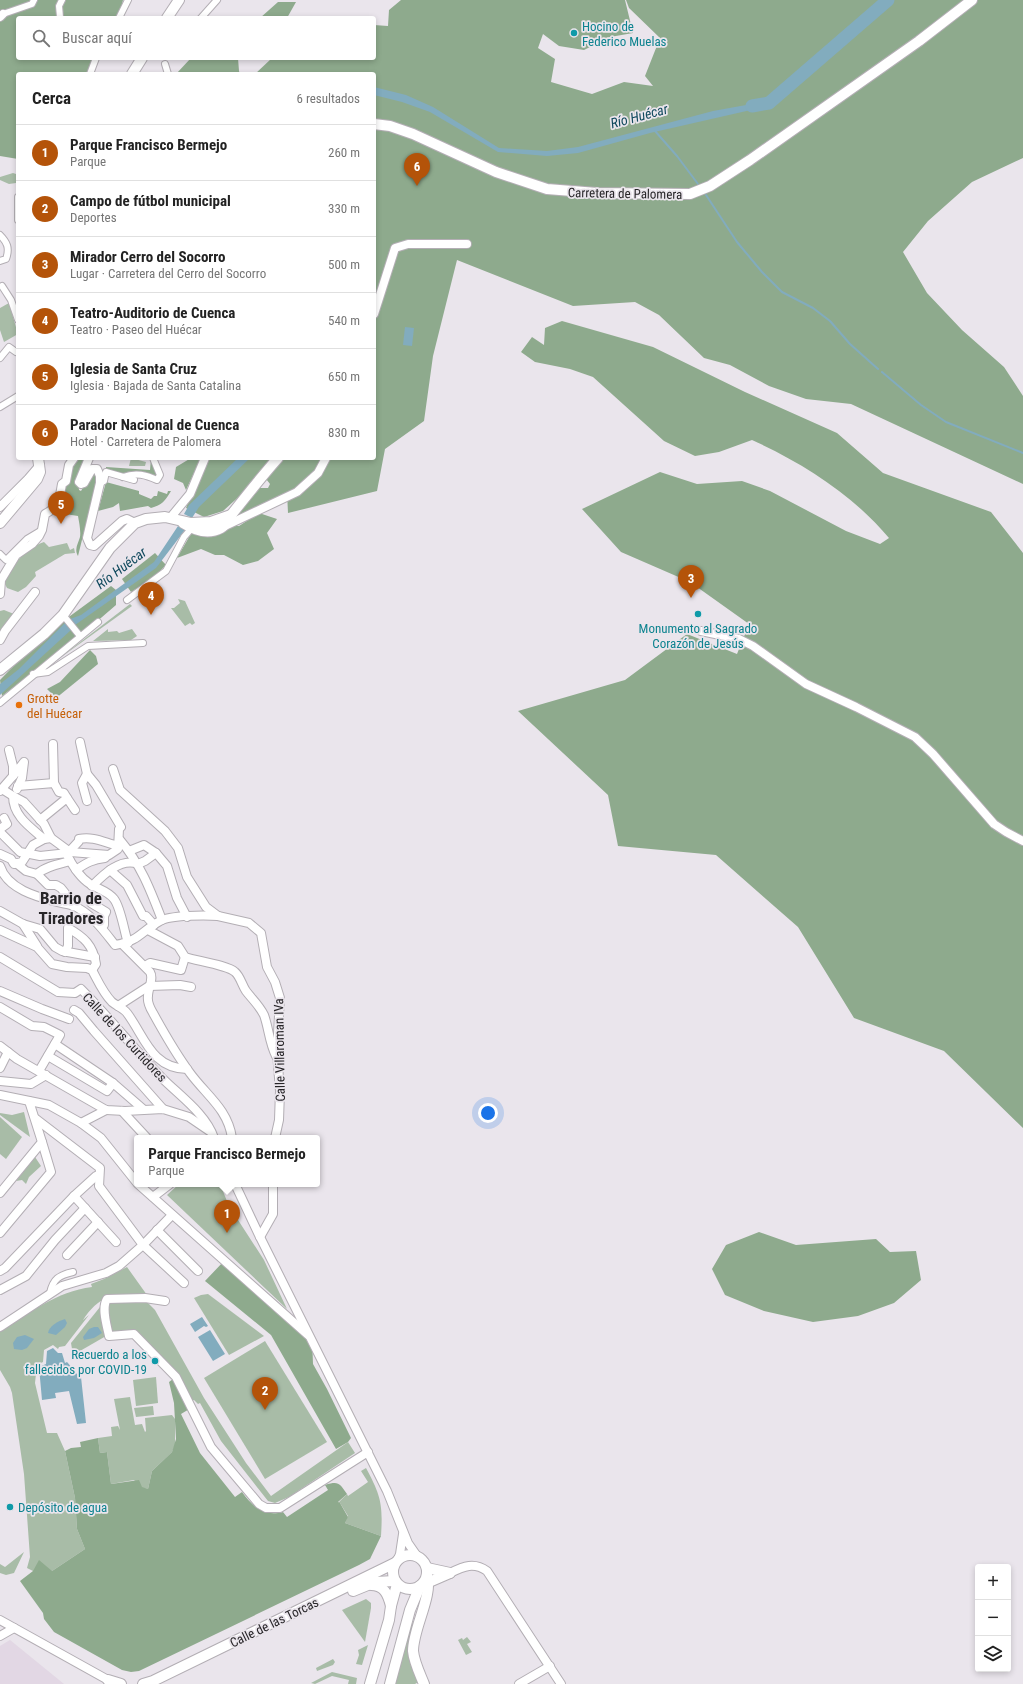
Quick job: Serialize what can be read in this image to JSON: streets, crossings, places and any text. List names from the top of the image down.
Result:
{
  "streets": {
    "street": [
      "Carretera de Palomera",
      "Calle de los Curtidores",
      "Calle Villaroman IVa",
      "Calle de las Torcas"
    ]
  },
  "districts": ["Barrio de Tiradores"],
  "water": ["Río Huécar"],
  "places": [
    "Hocino de Federico Muelas",
    "Monumento al Sagrado Corazón de Jesús",
    "Grotte del Huécar",
    "Recuerdo a los fallecidos por COVID-19",
    "Depósito de agua"
  ],
  "page": {
    "search": "Buscar aquí",
    "heading": ["Cerca", "6 resultados"],
    "list": [
      {
        "mark": "1",
        "name": "Parque Francisco Bermejo",
        "note": "Parque",
        "value": "260 m"
      },
      {
        "mark": "2",
        "name": "Campo de fútbol municipal",
        "note": "Deportes",
        "value": "330 m"
      },
      {
        "mark": "3",
        "name": "Mirador Cerro del Socorro",
        "note": "Lugar · Carretera del Cerro del Socorro",
        "value": "500 m"
      },
      {
        "mark": "4",
        "name": "Teatro-Auditorio de Cuenca",
        "note": "Teatro · Paseo del Huécar",
        "value": "540 m"
      },
      {
        "mark": "5",
        "name": "Iglesia de Santa Cruz",
        "note": "Iglesia · Bajada de Santa Catalina",
        "value": "650 m"
      },
      {
        "mark": "6",
        "name": "Parador Nacional de Cuenca",
        "note": "Hotel · Carretera de Palomera",
        "value": "830 m"
      }
    ],
    "pins": [
      "6",
      "5",
      "3",
      "4",
      "1",
      "2"
    ],
    "popup": ["Parque Francisco Bermejo", "Parque"],
    "map_buttons": ["+", "−"]
  }
}
